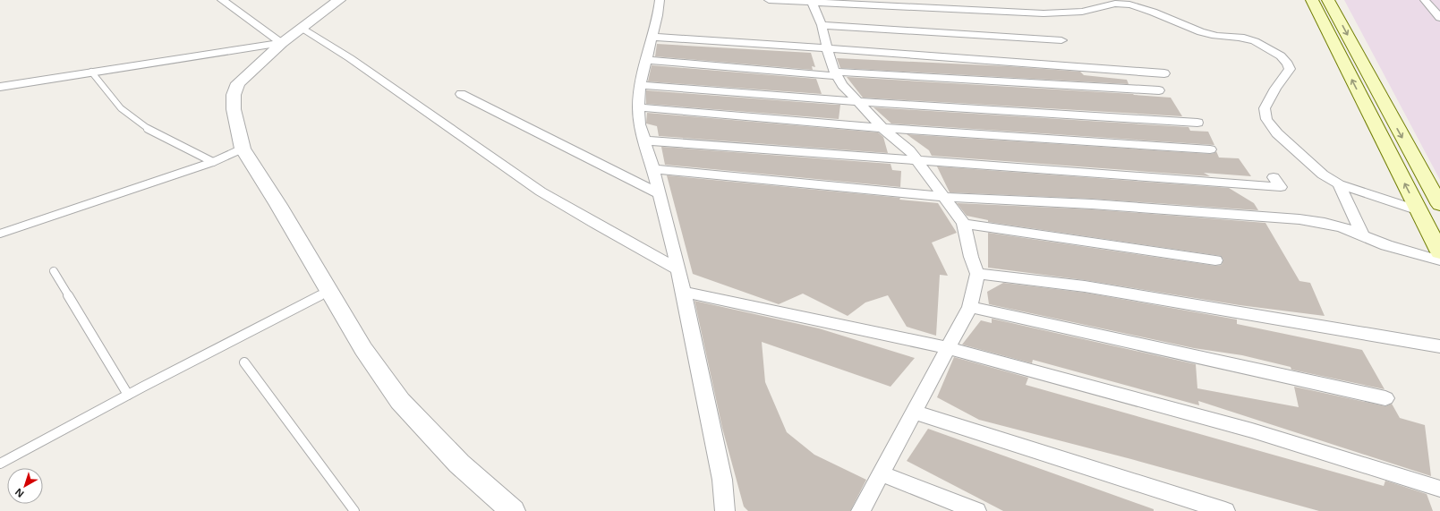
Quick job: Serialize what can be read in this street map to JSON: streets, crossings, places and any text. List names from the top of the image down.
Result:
{
  "north": "bottom left"
}
